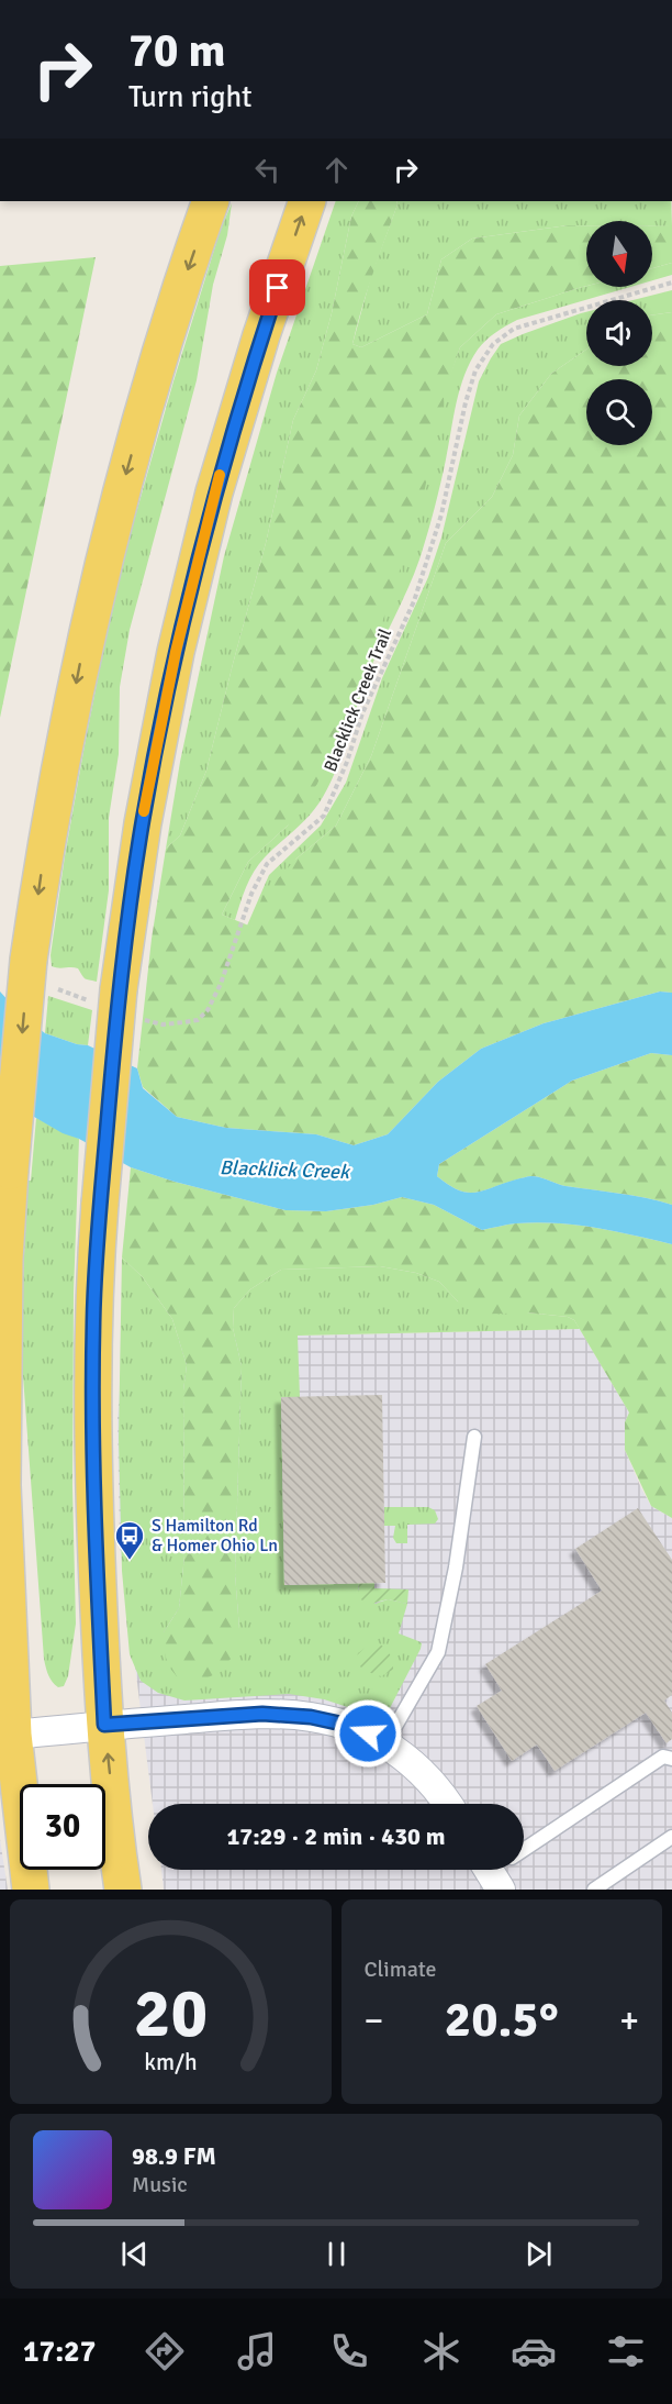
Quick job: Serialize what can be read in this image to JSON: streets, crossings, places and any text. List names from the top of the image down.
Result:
{
  "streets": {
    "path": ["Blacklick Creek Trail"]
  },
  "water": ["Blacklick Creek"],
  "places": {
    "bus stop": ["S Hamilton Rd & Homer Ohio Ln"]
  },
  "north": "bottom",
  "page": {
    "turn": ["70 m", "Turn right"],
    "limit": "30",
    "trip": "17:29 · 2 min · 430 m",
    "tile": "Climate",
    "heat": ["−", "20.5°", "+"],
    "song": ["98.9 FM", "Music"],
    "tabs": "17:27",
    "gauge": ["20", "km/h"]
  }
}
